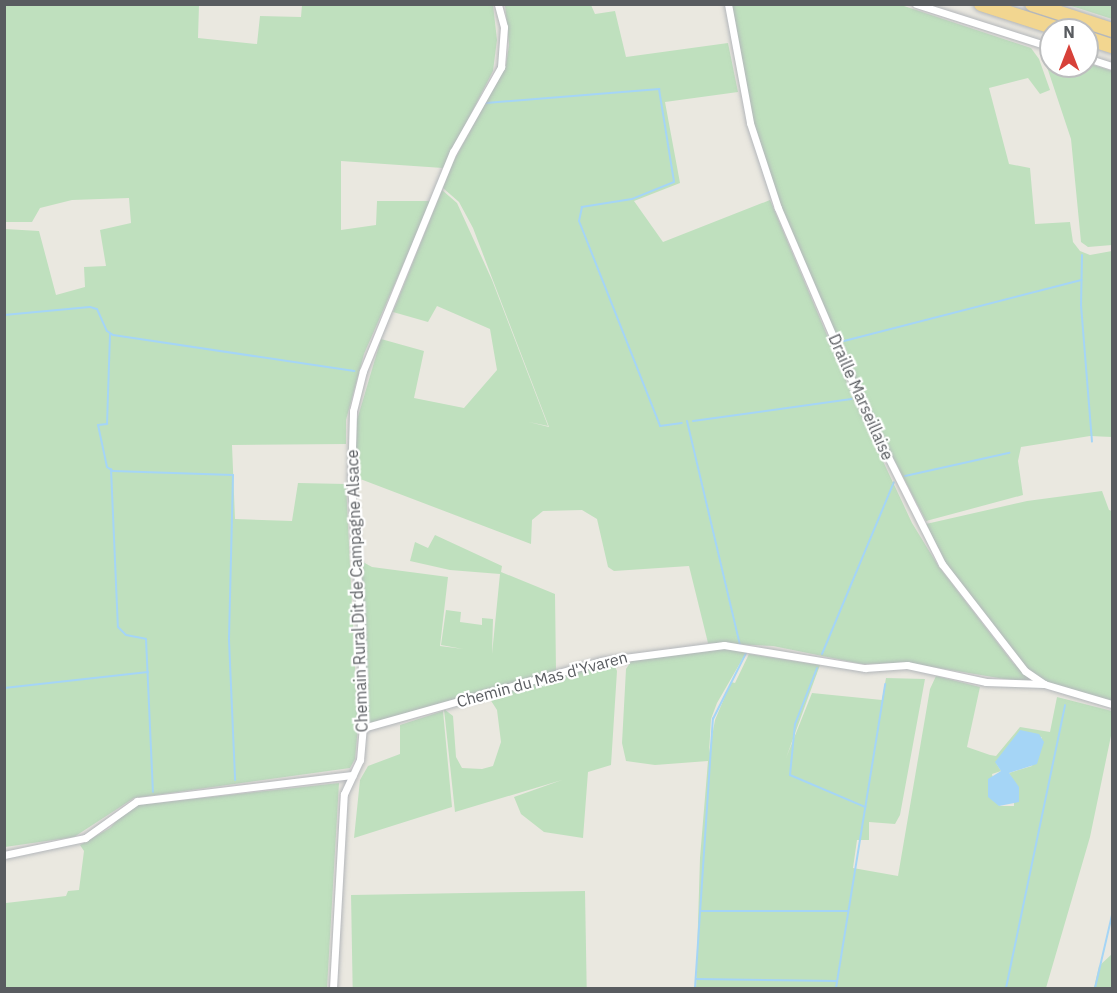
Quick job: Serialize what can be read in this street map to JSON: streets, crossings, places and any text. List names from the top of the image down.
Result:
{
  "streets": {
    "street": ["Draille Marseillaise", "Chemain Rural Dit de Campagne Alsace", "Chemin du Mas d'Yvaren"]
  },
  "crossings": [
    ["Draille Marseillaise", "Chemin du Mas d'Yvaren"],
    ["Chemain Rural Dit de Campagne Alsace", "Chemin du Mas d'Yvaren"]
  ],
  "north": "top"
}
